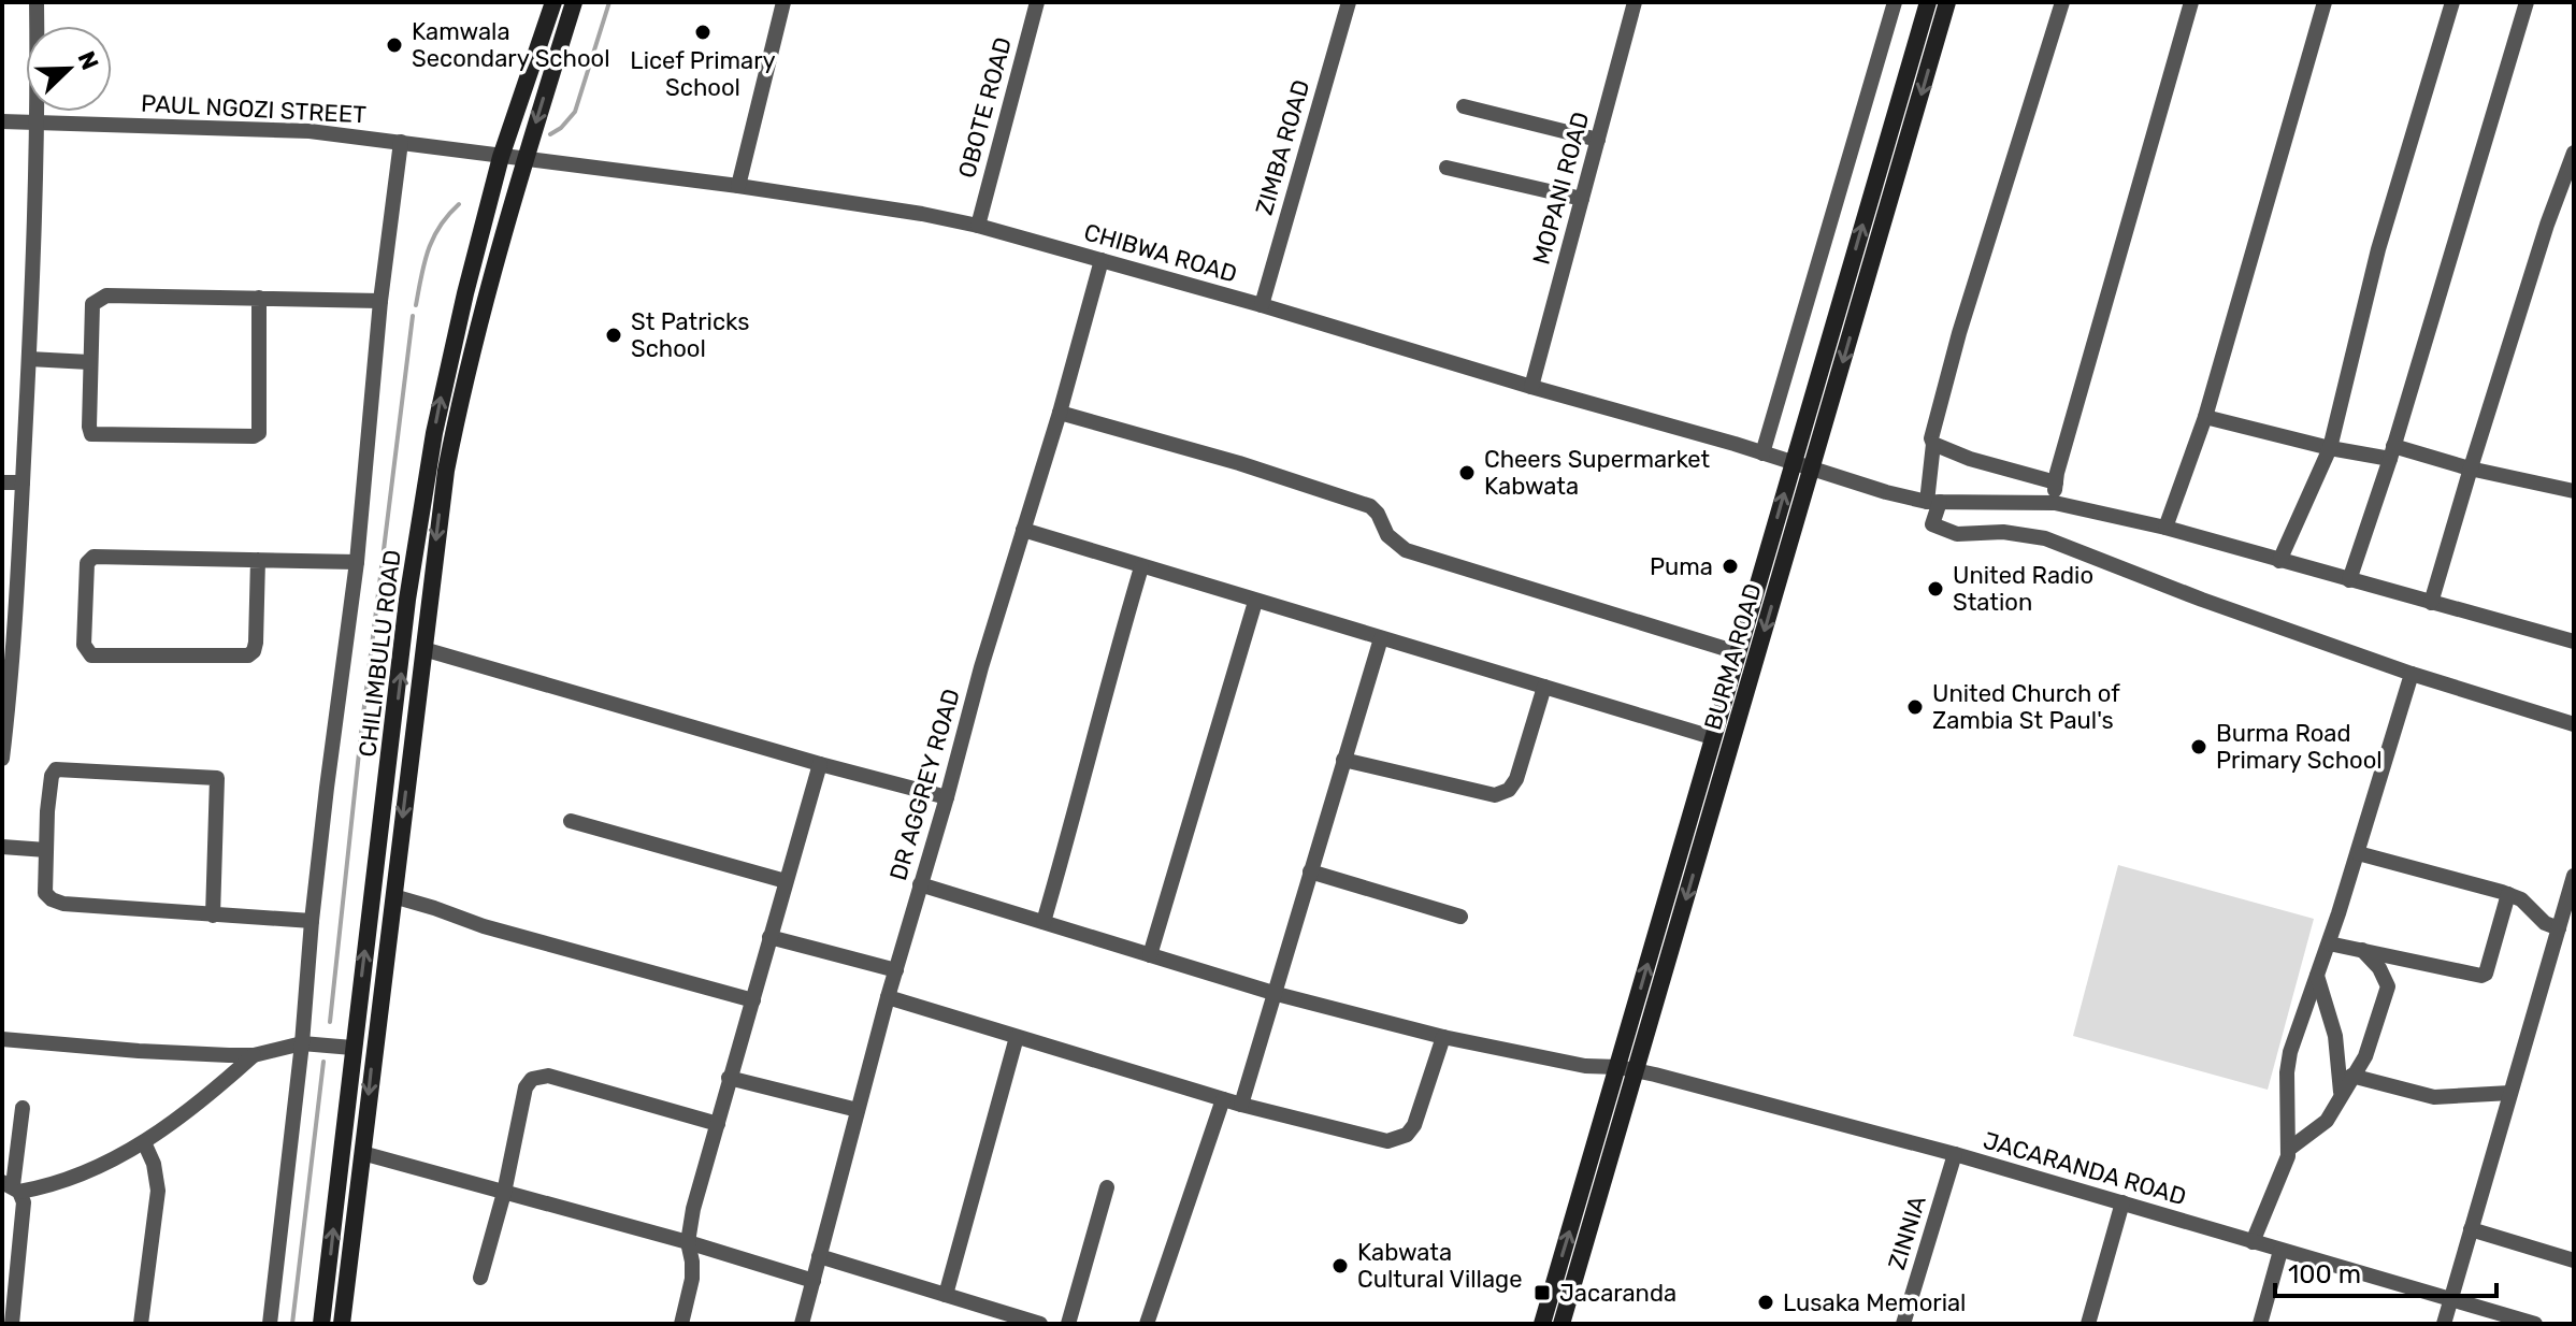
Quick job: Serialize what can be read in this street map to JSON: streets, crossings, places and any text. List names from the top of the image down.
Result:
{
  "streets": {
    "main road": ["CHILIMBULU ROAD", "BURMA ROAD"],
    "street": [
      "OBOTE ROAD",
      "PAUL NGOZI STREET",
      "ZIMBA ROAD",
      "MOPANI ROAD",
      "CHIBWA ROAD",
      "DR AGGREY ROAD",
      "JACARANDA ROAD",
      "ZINNIA"
    ]
  },
  "crossings": [
    ["OBOTE ROAD", "CHIBWA ROAD"],
    ["PAUL NGOZI STREET", "CHIBWA ROAD"],
    ["PAUL NGOZI STREET", "CHILIMBULU ROAD"],
    ["ZIMBA ROAD", "CHIBWA ROAD"],
    ["MOPANI ROAD", "CHIBWA ROAD"],
    ["CHIBWA ROAD", "CHILIMBULU ROAD"],
    ["CHIBWA ROAD", "BURMA ROAD"],
    ["CHIBWA ROAD", "DR AGGREY ROAD"],
    ["BURMA ROAD", "JACARANDA ROAD"],
    ["DR AGGREY ROAD", "JACARANDA ROAD"],
    ["JACARANDA ROAD", "ZINNIA"]
  ],
  "places": {
    "other": [
      "Licef Primary School",
      "Kamwala Secondary School",
      "St Patricks School",
      "Cheers Supermarket Kabwata",
      "Puma",
      "United Radio Station",
      "United Church of Zambia St Paul's",
      "Burma Road Primary School",
      "Kabwata Cultural Village",
      "Lusaka Memorial"
    ],
    "transit": ["Jacaranda"]
  },
  "scale_bar": "100 m",
  "north": "top right"
}
